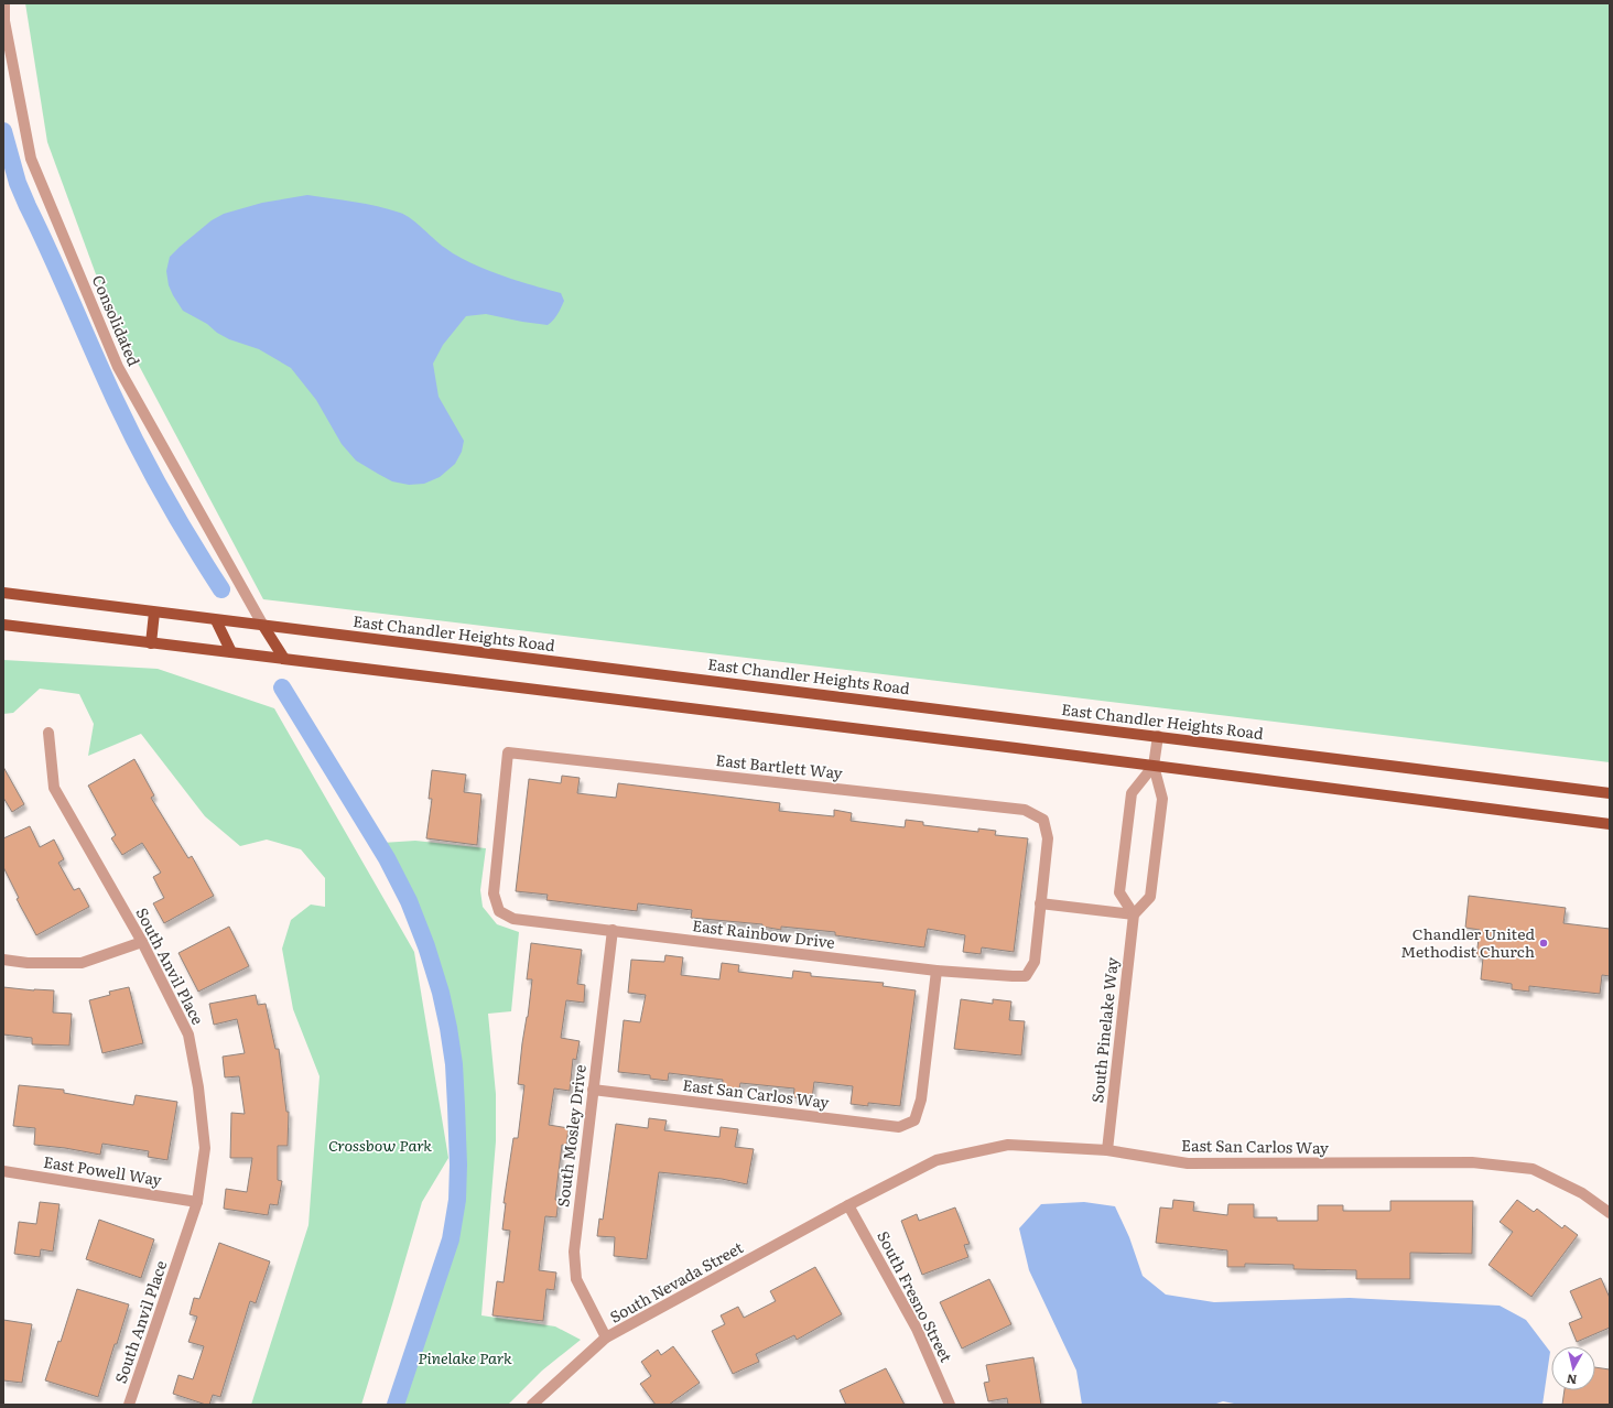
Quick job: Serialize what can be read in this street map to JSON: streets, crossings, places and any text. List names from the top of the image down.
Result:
{
  "streets": {
    "main road": ["East Chandler Heights Road"],
    "street": [
      "Consolidated",
      "East Bartlett Way",
      "East Rainbow Drive",
      "South Anvil Place",
      "South Pinelake Way",
      "East San Carlos Way",
      "South Mosley Drive",
      "East Powell Way",
      "South Nevada Street",
      "South Fresno Street"
    ]
  },
  "crossings": [
    ["Consolidated", "East Chandler Heights Road"],
    ["East Bartlett Way", "East Rainbow Drive"],
    ["East Rainbow Drive", "East San Carlos Way"],
    ["East Rainbow Drive", "South Mosley Drive"],
    ["South Anvil Place", "East Powell Way"],
    ["South Pinelake Way", "East San Carlos Way"],
    ["East San Carlos Way", "South Mosley Drive"],
    ["East San Carlos Way", "South Nevada Street"],
    ["East San Carlos Way", "South Fresno Street"],
    ["South Mosley Drive", "South Nevada Street"],
    ["South Nevada Street", "South Fresno Street"]
  ],
  "parks": ["Crossbow Park", "Pinelake Park"],
  "places": ["Chandler United Methodist Church"],
  "north": "bottom"
}
